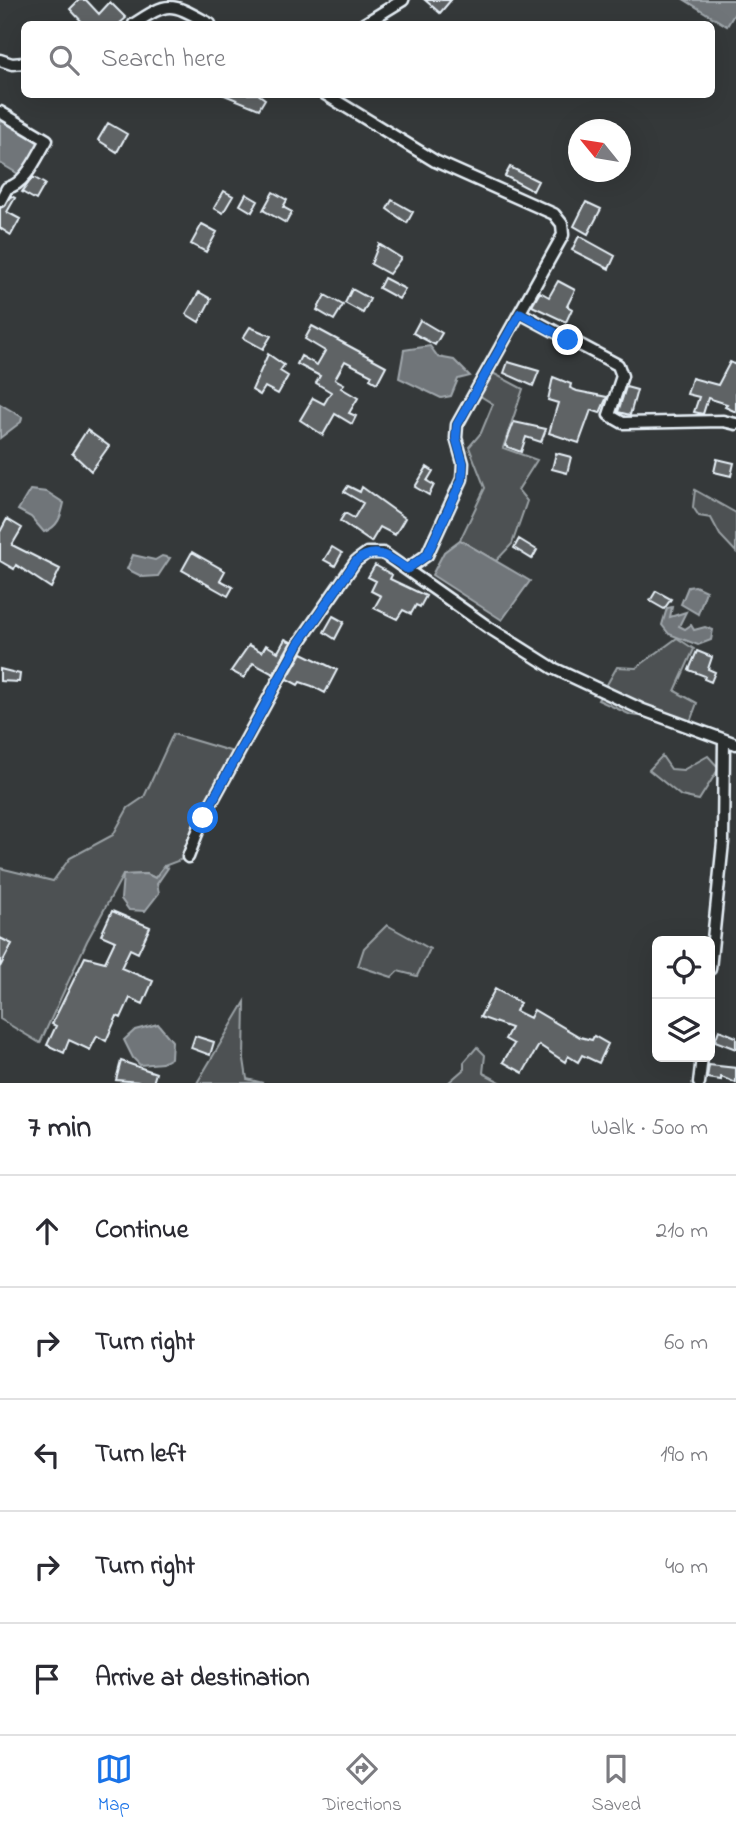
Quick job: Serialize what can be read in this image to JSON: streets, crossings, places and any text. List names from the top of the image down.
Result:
{
  "north": "top left",
  "page": {
    "search": "Search here",
    "heading": ["7 min", "Walk · 500 m"],
    "list": [
      ["Continue", "210 m"],
      ["Turn right", "60 m"],
      ["Turn left", "190 m"],
      ["Turn right", "40 m"],
      "Arrive at destination"
    ],
    "nav": ["Map", "Directions", "Saved"]
  }
}
